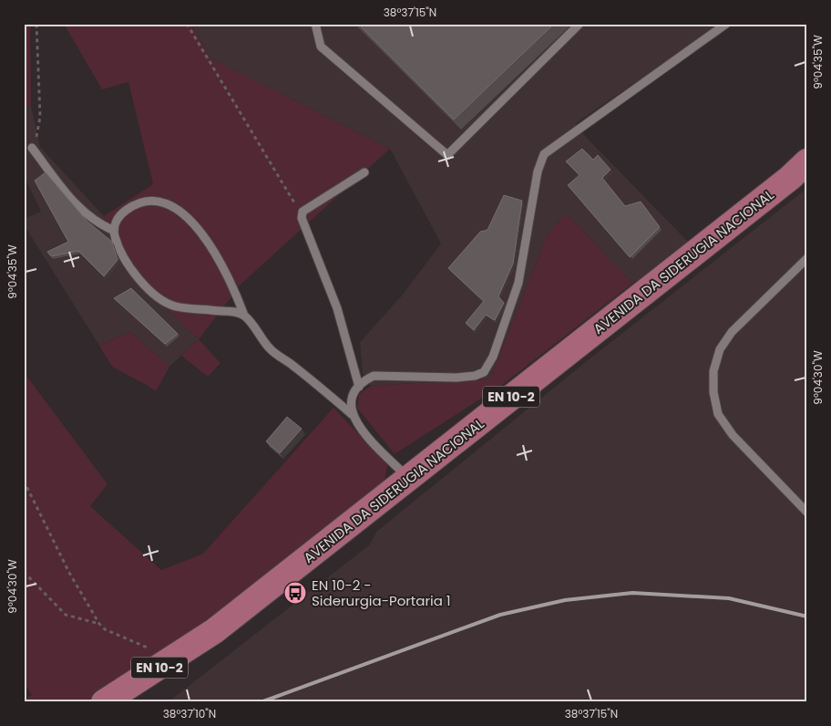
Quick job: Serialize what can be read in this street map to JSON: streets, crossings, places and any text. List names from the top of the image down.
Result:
{
  "streets": {
    "main road": ["AVENIDA DA SIDERUGIA NACIONAL", "EN 10-2"]
  },
  "places": {
    "bus stop": ["EN 10-2 - Siderurgia-Portaria 1"]
  },
  "coordinates": [
    "38°37'15\"N",
    "9°04'35\"W",
    "9°04'30\"W",
    "38°37'10\"N"
  ]
}
